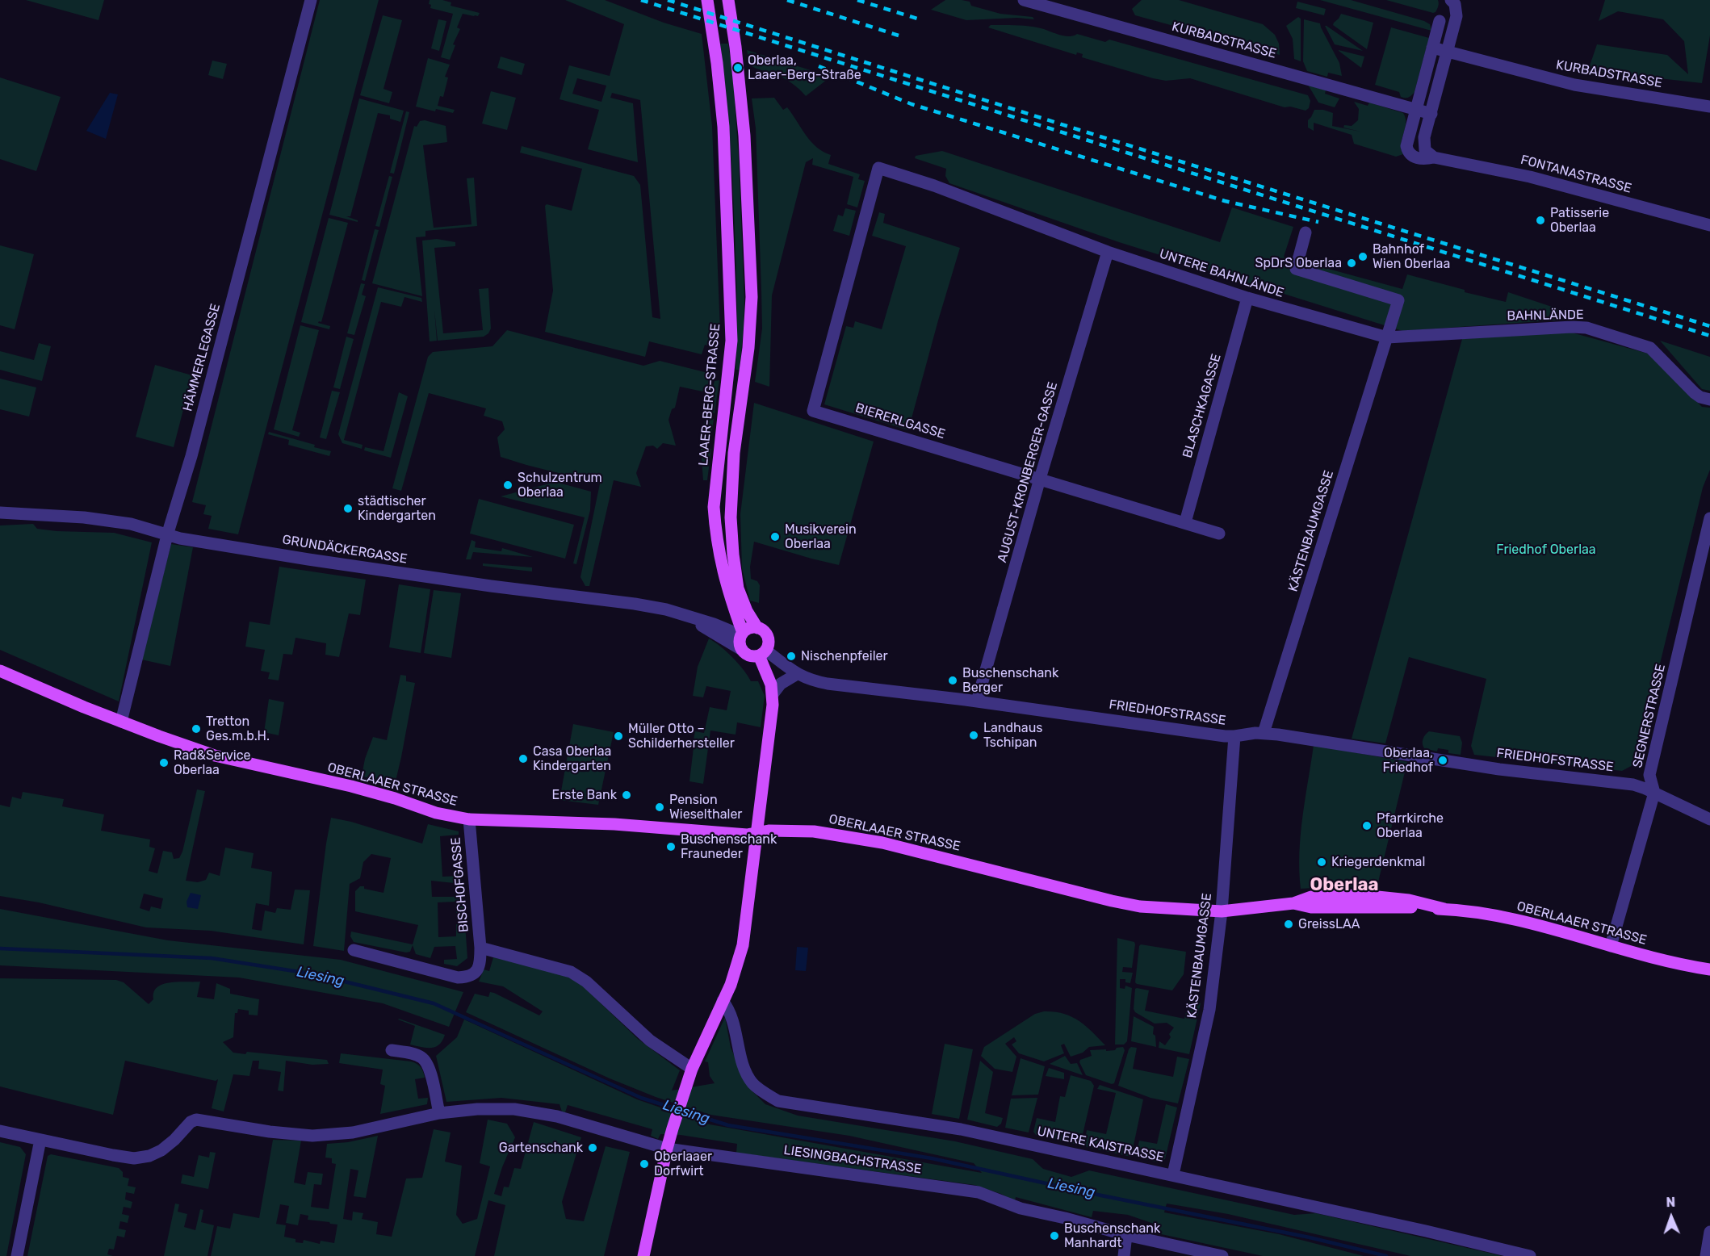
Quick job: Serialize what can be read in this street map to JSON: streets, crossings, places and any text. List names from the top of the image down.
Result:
{
  "streets": {
    "main road": ["LAAER-BERG-STRASSE", "OBERLAAER STRASSE"],
    "street": [
      "KURBADSTRASSE",
      "FONTANASTRASSE",
      "UNTERE BAHNLÄNDE",
      "BAHNLÄNDE",
      "HÄMMERLEGASSE",
      "BLASCHKAGASSE",
      "BIERERLGASSE",
      "AUGUST-KRONBERGER-GASSE",
      "KÄSTENBAUMGASSE",
      "GRUNDÄCKERGASSE",
      "FRIEDHOFSTRASSE",
      "SEGNERSTRASSE",
      "BISCHOFGASSE",
      "UNTERE KAISTRASSE",
      "LIESINGBACHSTRASSE"
    ]
  },
  "crossings": [
    ["UNTERE BAHNLÄNDE", "BAHNLÄNDE"],
    ["UNTERE BAHNLÄNDE", "BLASCHKAGASSE"],
    ["UNTERE BAHNLÄNDE", "BIERERLGASSE"],
    ["UNTERE BAHNLÄNDE", "AUGUST-KRONBERGER-GASSE"],
    ["UNTERE BAHNLÄNDE", "KÄSTENBAUMGASSE"],
    ["BAHNLÄNDE", "KÄSTENBAUMGASSE"],
    ["HÄMMERLEGASSE", "GRUNDÄCKERGASSE"],
    ["HÄMMERLEGASSE", "OBERLAAER STRASSE"],
    ["LAAER-BERG-STRASSE", "GRUNDÄCKERGASSE"],
    ["LAAER-BERG-STRASSE", "FRIEDHOFSTRASSE"],
    ["BLASCHKAGASSE", "BIERERLGASSE"],
    ["BIERERLGASSE", "AUGUST-KRONBERGER-GASSE"],
    ["AUGUST-KRONBERGER-GASSE", "FRIEDHOFSTRASSE"],
    ["KÄSTENBAUMGASSE", "FRIEDHOFSTRASSE"],
    ["KÄSTENBAUMGASSE", "OBERLAAER STRASSE"],
    ["KÄSTENBAUMGASSE", "UNTERE KAISTRASSE"],
    ["GRUNDÄCKERGASSE", "FRIEDHOFSTRASSE"],
    ["FRIEDHOFSTRASSE", "SEGNERSTRASSE"],
    ["SEGNERSTRASSE", "OBERLAAER STRASSE"],
    ["OBERLAAER STRASSE", "BISCHOFGASSE"]
  ],
  "districts": ["Oberlaa"],
  "water": ["Liesing"],
  "parks": ["Friedhof Oberlaa"],
  "places": [
    "Oberlaa, Laaer-Berg-Straße",
    "Patisserie Oberlaa",
    "Bahnhof Wien Oberlaa",
    "SpDrS Oberlaa",
    "Schulzentrum Oberlaa",
    "städtischer Kindergarten",
    "Musikverein Oberlaa",
    "Nischenpfeiler",
    "Buschenschank Berger",
    "Tretton Ges.m.b.H.",
    "Landhaus Tschipan",
    "Müller Otto – Schilderhersteller",
    "Casa Oberlaa Kindergarten",
    "Oberlaa, Friedhof",
    "Rad&Service Oberlaa",
    "Erste Bank",
    "Pension Wieselthaler",
    "Pfarrkirche Oberlaa",
    "Buschenschank Frauneder",
    "Kriegerdenkmal",
    "GreissLAA",
    "Gartenschank",
    "Oberlaaer Dorfwirt",
    "Buschenschank Manhardt"
  ],
  "north": "top"
}
